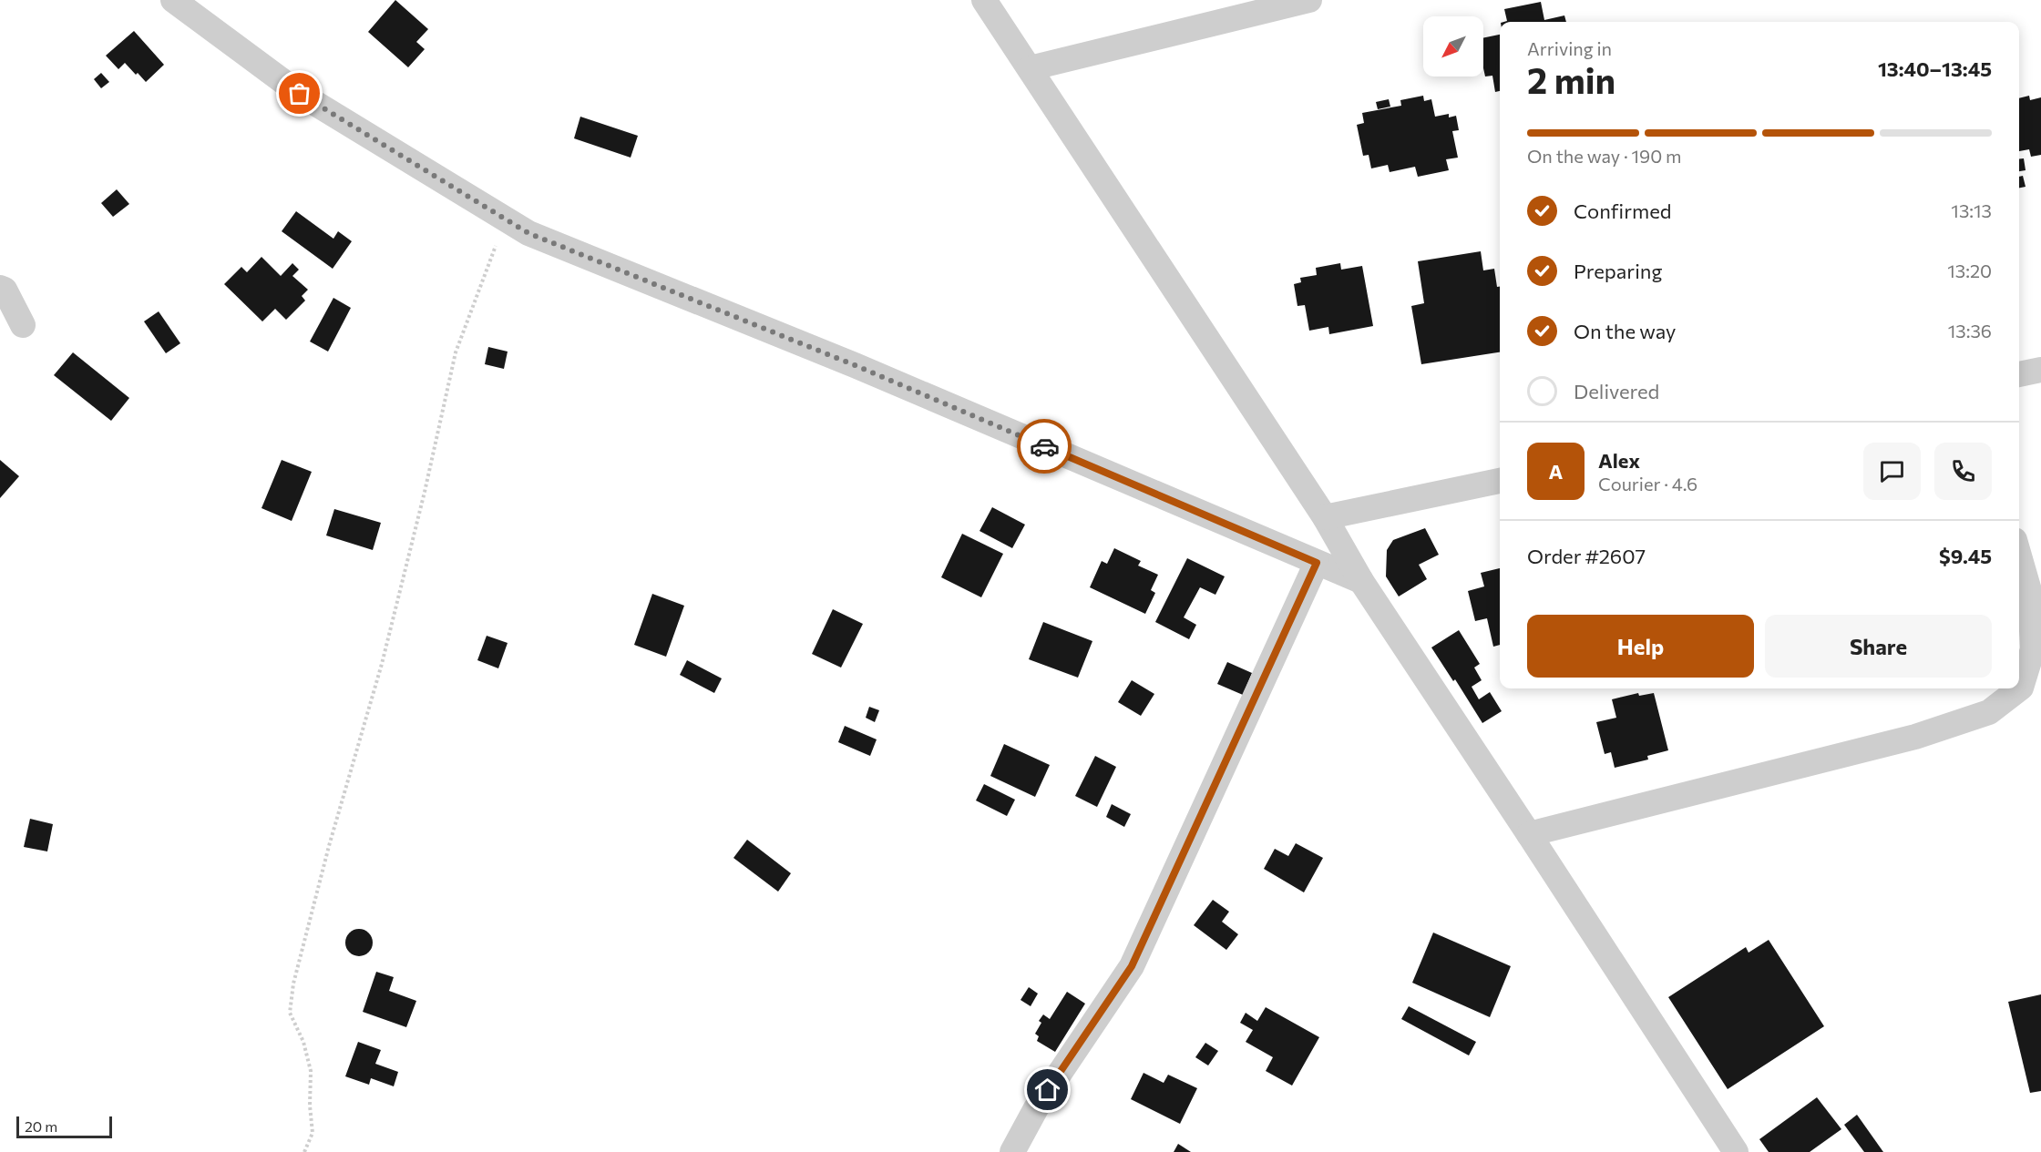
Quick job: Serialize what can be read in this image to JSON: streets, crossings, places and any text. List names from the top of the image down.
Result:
{
  "scale_bar": "20 m",
  "north": "bottom left",
  "page": {
    "heading": ["2 min", "Arriving in", "13:40–13:45"],
    "panel": [
      "Alex",
      "Courier · 4.6",
      "Order #2607",
      "$9.45"
    ],
    "bar": "On the way · 190 m",
    "list": [
      ["Confirmed", "13:13"],
      ["Preparing", "13:20"],
      ["On the way", "13:36"],
      "Delivered"
    ],
    "round": "A",
    "buttons": ["Help", "Share"],
    "scale": "20 m"
  }
}
